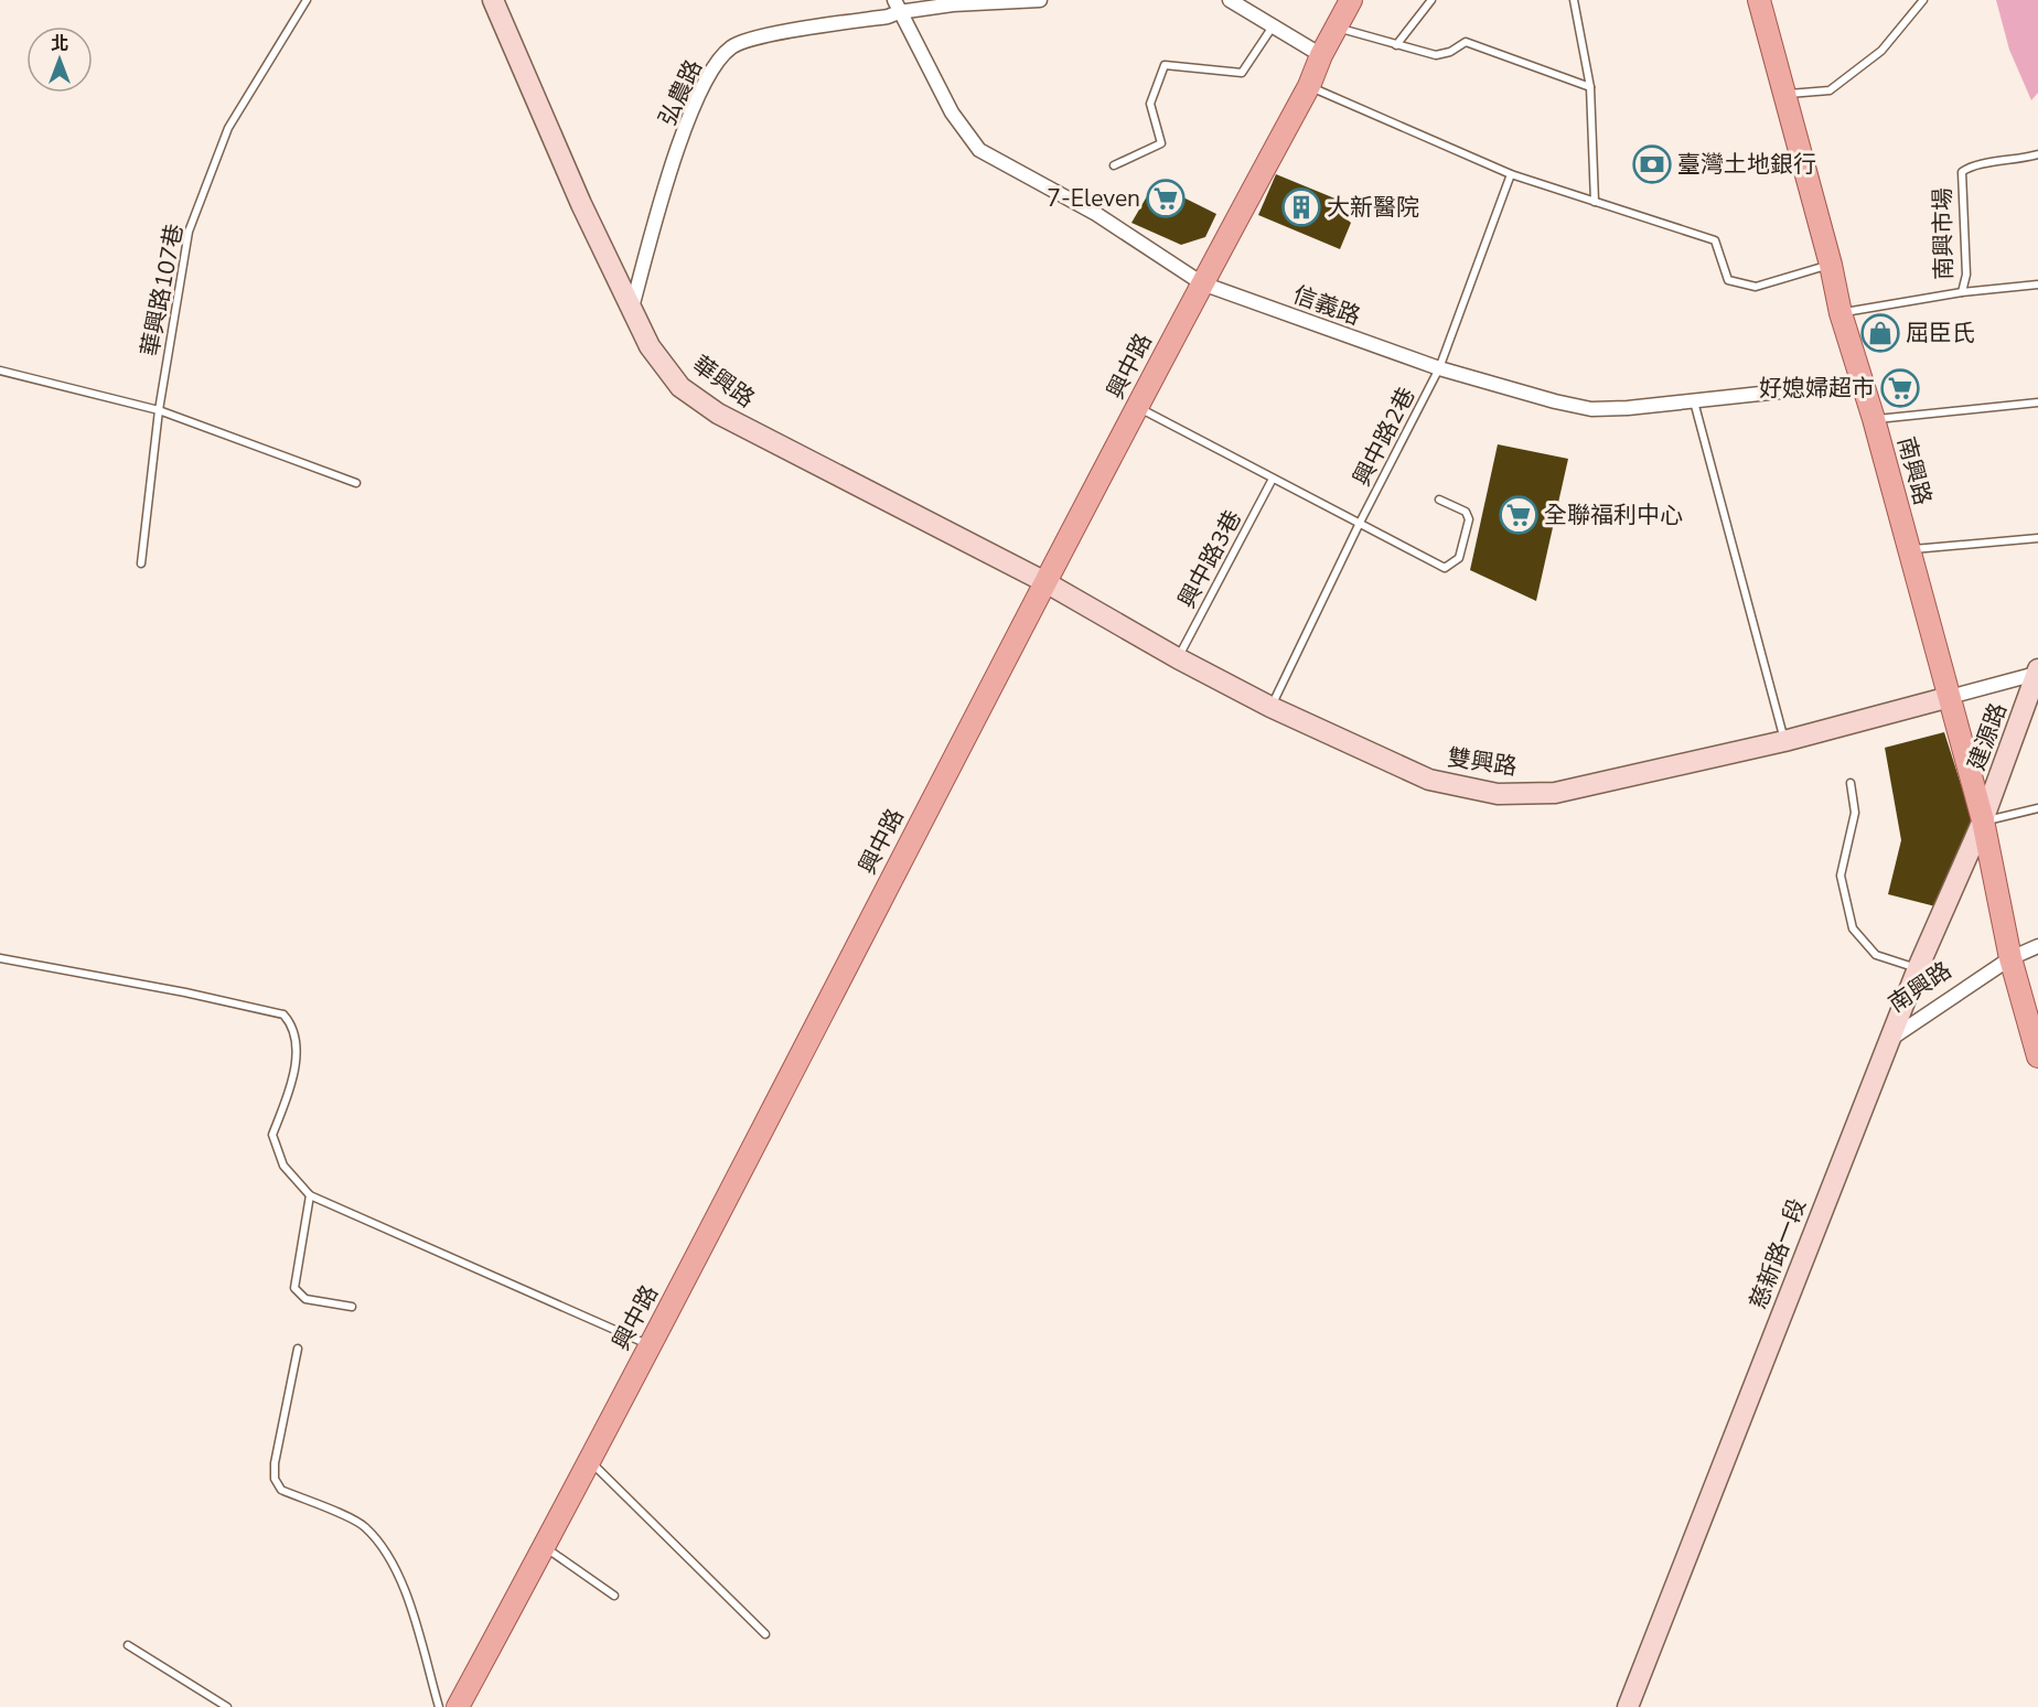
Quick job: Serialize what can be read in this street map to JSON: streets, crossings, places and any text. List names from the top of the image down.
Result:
{
  "streets": {
    "main road": [
      "興中路",
      "華興路",
      "南興路",
      "建源路",
      "雙興路",
      "慈新路一段"
    ],
    "street": ["弘農路", "信義路"],
    "lane": [
      "南興市場",
      "華興路107巷",
      "興中路2巷",
      "興中路3巷"
    ]
  },
  "crossings": [
    ["弘農路", "信義路"],
    ["弘農路", "華興路"],
    ["南興市場", "南興路"],
    ["信義路", "興中路"],
    ["信義路", "興中路2巷"],
    ["信義路", "南興路"],
    ["興中路", "華興路"],
    ["興中路", "雙興路"],
    ["華興路", "雙興路"],
    ["興中路2巷", "雙興路"],
    ["南興路", "建源路"],
    ["南興路", "雙興路"],
    ["南興路", "慈新路一段"],
    ["興中路3巷", "雙興路"],
    ["建源路", "慈新路一段"]
  ],
  "places": {
    "bank": ["臺灣土地銀行"],
    "supermarket": ["7-Eleven", "好媳婦超市", "全聯福利中心"],
    "building": ["大新醫院"],
    "shop": ["屈臣氏"]
  },
  "north": "top"
}
